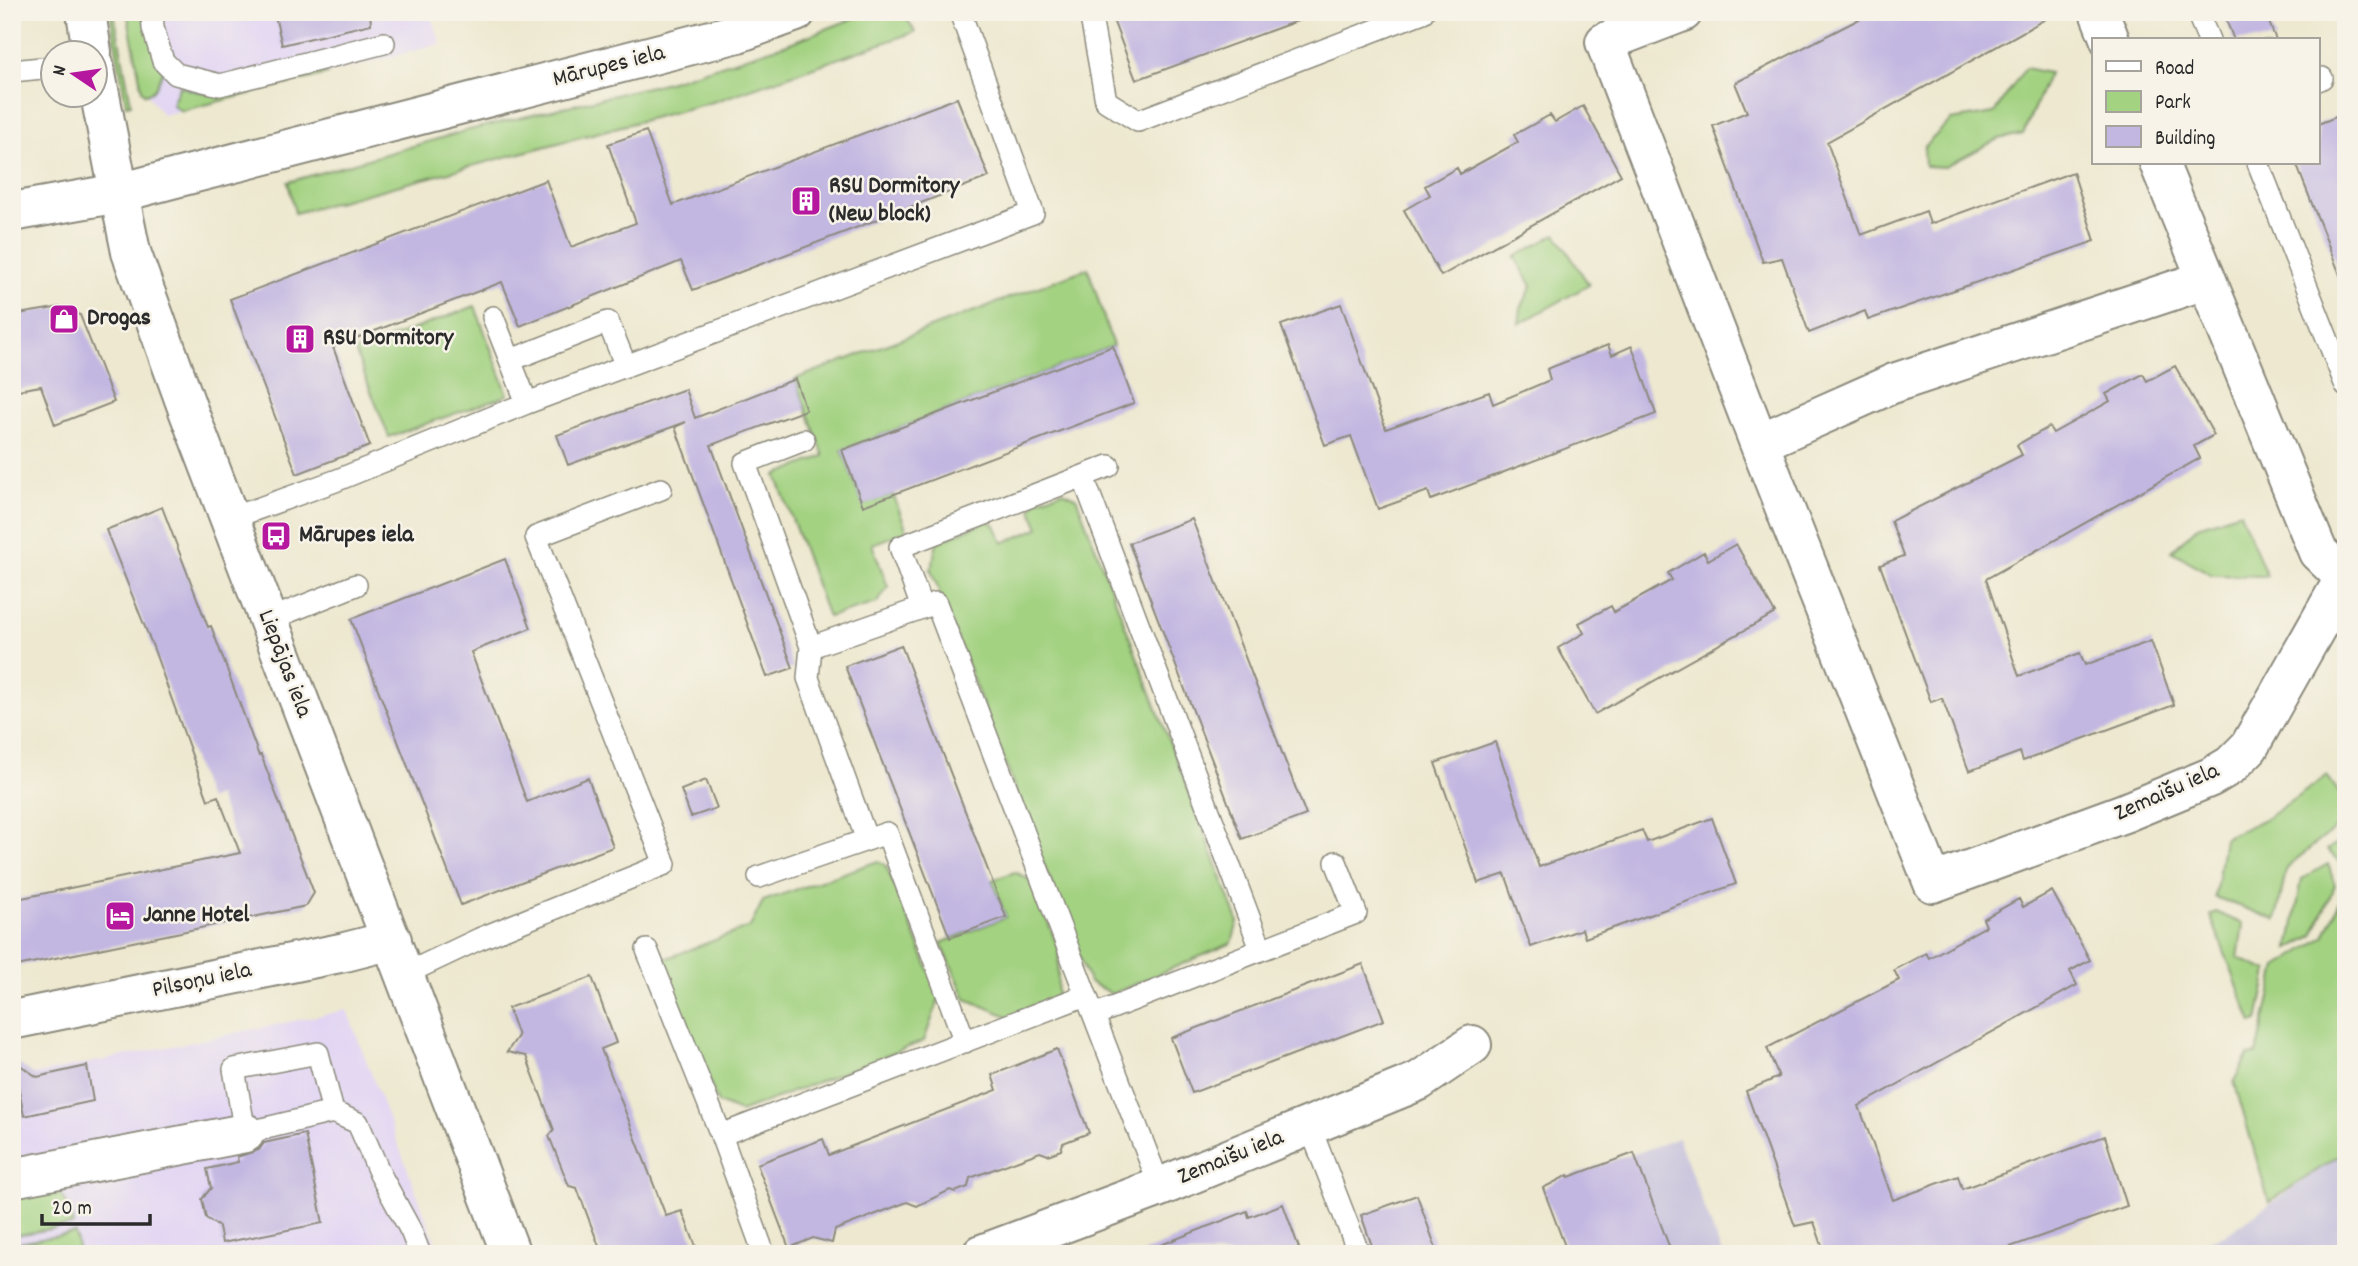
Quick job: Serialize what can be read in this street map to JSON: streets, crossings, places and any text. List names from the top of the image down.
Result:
{
  "streets": {
    "street": [
      "Mārupes iela",
      "Liepājas iela",
      "Zemaišu iela",
      "Pilsoņu iela"
    ]
  },
  "crossings": [
    ["Mārupes iela", "Liepājas iela"],
    ["Liepājas iela", "Pilsoņu iela"]
  ],
  "places": {
    "building": ["RSU Dormitory (New block)", "RSU Dormitory"],
    "shop": ["Drogas"],
    "bus stop": ["Mārupes iela"],
    "hotel": ["Janne Hotel"]
  },
  "legend": ["Road", "Park", "Building"],
  "scale_bar": "20 m",
  "north": "left"
}
